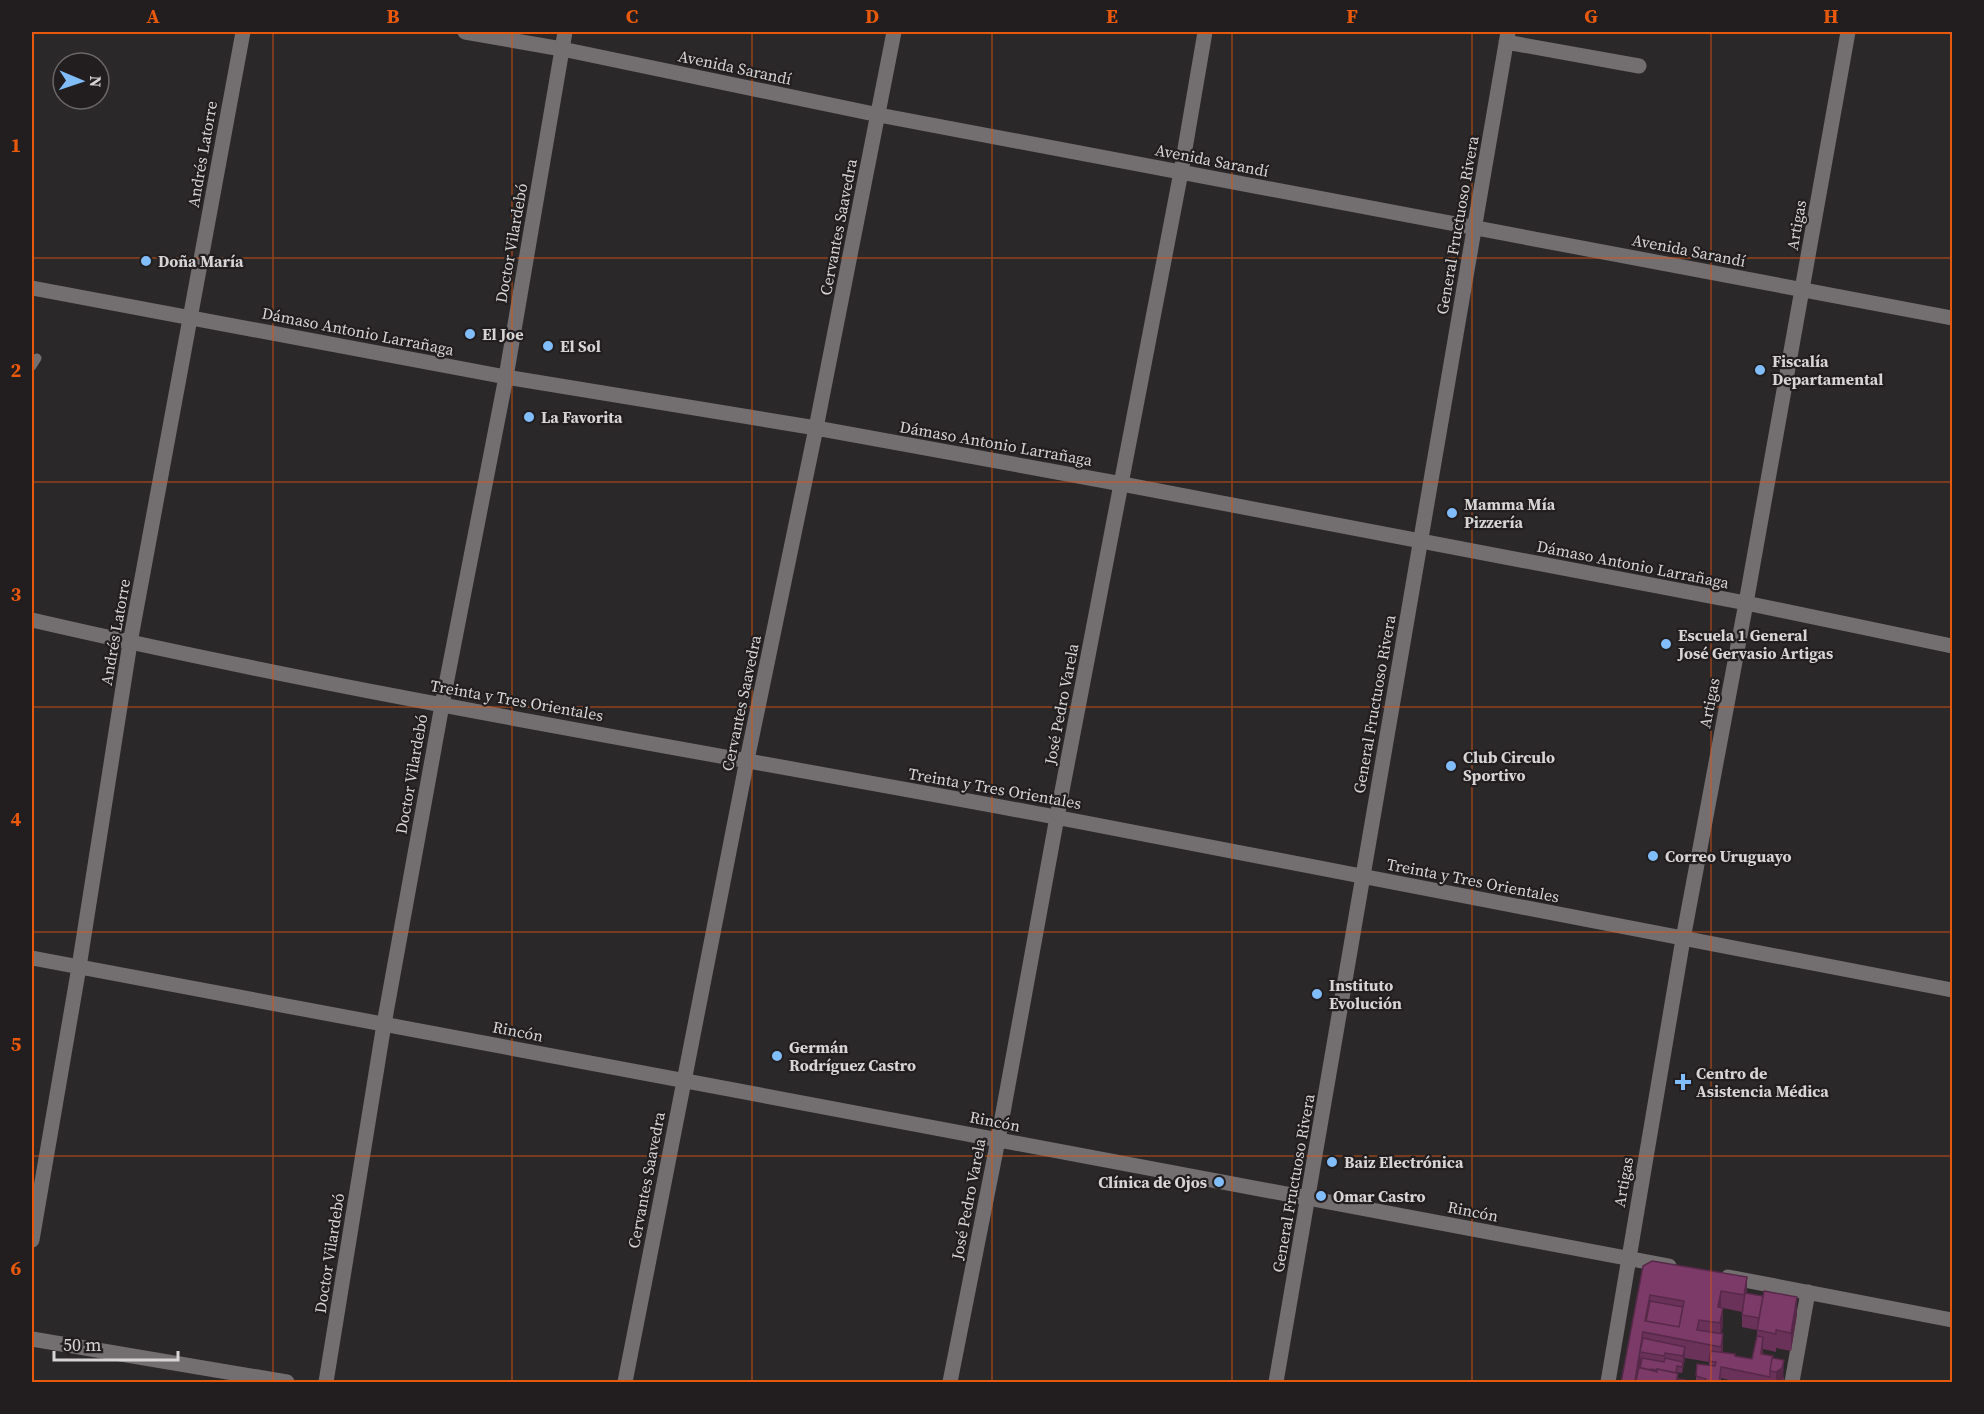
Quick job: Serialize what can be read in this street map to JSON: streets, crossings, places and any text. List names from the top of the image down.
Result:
{
  "streets": {
    "street": [
      "Avenida Sarandí",
      "Andrés Latorre",
      "General Fructuoso Rivera",
      "Artigas",
      "Cervantes Saavedra",
      "Doctor Vilardebó",
      "Dámaso Antonio Larrañaga",
      "Treinta y Tres Orientales",
      "José Pedro Varela",
      "Rincón"
    ]
  },
  "crossings": [
    ["Avenida Sarandí", "General Fructuoso Rivera"],
    ["Avenida Sarandí", "Artigas"],
    ["Avenida Sarandí", "Cervantes Saavedra"],
    ["Avenida Sarandí", "Doctor Vilardebó"],
    ["Avenida Sarandí", "José Pedro Varela"],
    ["Andrés Latorre", "Dámaso Antonio Larrañaga"],
    ["Andrés Latorre", "Treinta y Tres Orientales"],
    ["Andrés Latorre", "Rincón"],
    ["General Fructuoso Rivera", "Dámaso Antonio Larrañaga"],
    ["General Fructuoso Rivera", "Treinta y Tres Orientales"],
    ["General Fructuoso Rivera", "Rincón"],
    ["Artigas", "Dámaso Antonio Larrañaga"],
    ["Artigas", "Treinta y Tres Orientales"],
    ["Artigas", "Rincón"],
    ["Cervantes Saavedra", "Dámaso Antonio Larrañaga"],
    ["Cervantes Saavedra", "Treinta y Tres Orientales"],
    ["Cervantes Saavedra", "Rincón"],
    ["Doctor Vilardebó", "Dámaso Antonio Larrañaga"],
    ["Doctor Vilardebó", "Treinta y Tres Orientales"],
    ["Doctor Vilardebó", "Rincón"],
    ["Dámaso Antonio Larrañaga", "José Pedro Varela"],
    ["Treinta y Tres Orientales", "José Pedro Varela"],
    ["José Pedro Varela", "Rincón"]
  ],
  "places": {
    "other": [
      "Doña María",
      "El Joe",
      "El Sol",
      "Fiscalía Departamental",
      "La Favorita",
      "Mamma Mía Pizzería",
      "Escuela 1 General José Gervasio Artigas",
      "Club Circulo Sportivo",
      "Correo Uruguayo",
      "Instituto Evolución",
      "Germán Rodríguez Castro",
      "Baiz Electrónica",
      "Clínica de Ojos",
      "Omar Castro"
    ],
    "health": ["Centro de Asistencia Médica"]
  },
  "scale_bar": "50 m",
  "north": "right",
  "grid": {
    "columns": [
      "A",
      "B",
      "C",
      "D",
      "E",
      "F",
      "G",
      "H"
    ],
    "rows": [
      "1",
      "2",
      "3",
      "4",
      "5",
      "6"
    ]
  }
}
